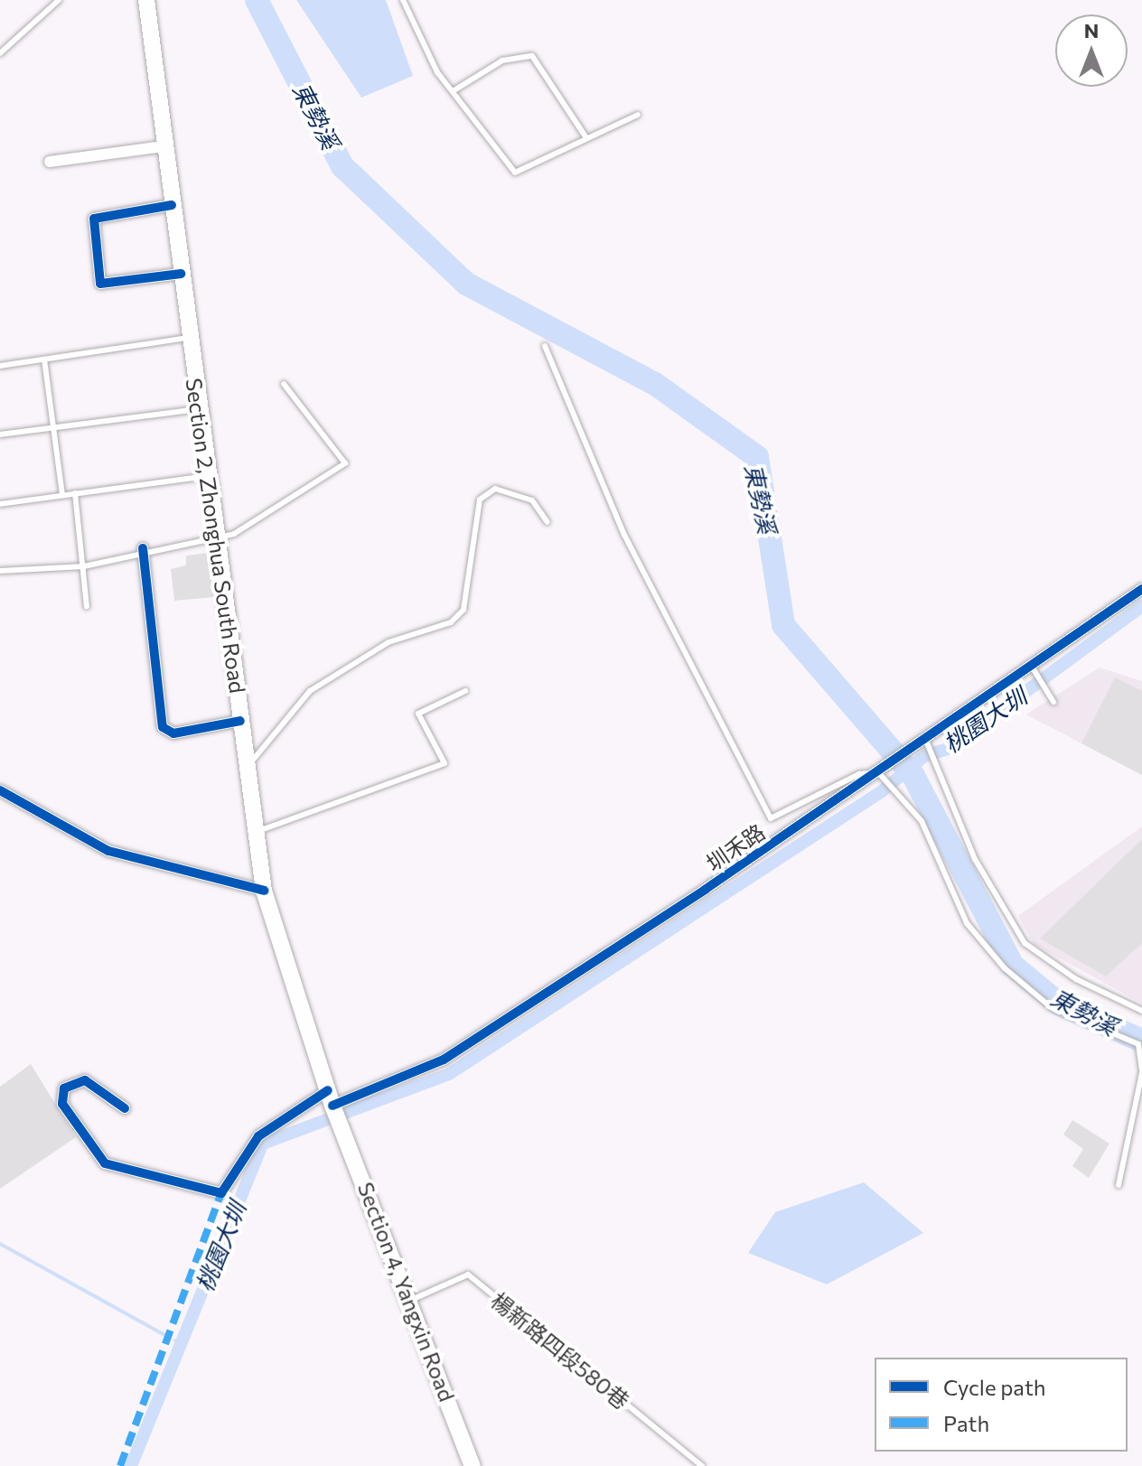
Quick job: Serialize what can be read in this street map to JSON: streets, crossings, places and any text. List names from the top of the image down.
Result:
{
  "streets": {
    "main road": ["Section 2, Zhonghua South Road", "Section 4, Yangxin Road"],
    "street": ["圳禾路"],
    "lane": ["楊新路四段580巷"]
  },
  "crossings": [
    ["Section 2, Zhonghua South Road", "圳禾路"],
    ["Section 2, Zhonghua South Road", "Section 4, Yangxin Road"],
    ["圳禾路", "Section 4, Yangxin Road"],
    ["Section 4, Yangxin Road", "楊新路四段580巷"]
  ],
  "water": ["東勢溪", "桃園大圳"],
  "legend": ["Cycle path", "Path"],
  "north": "top"
}
